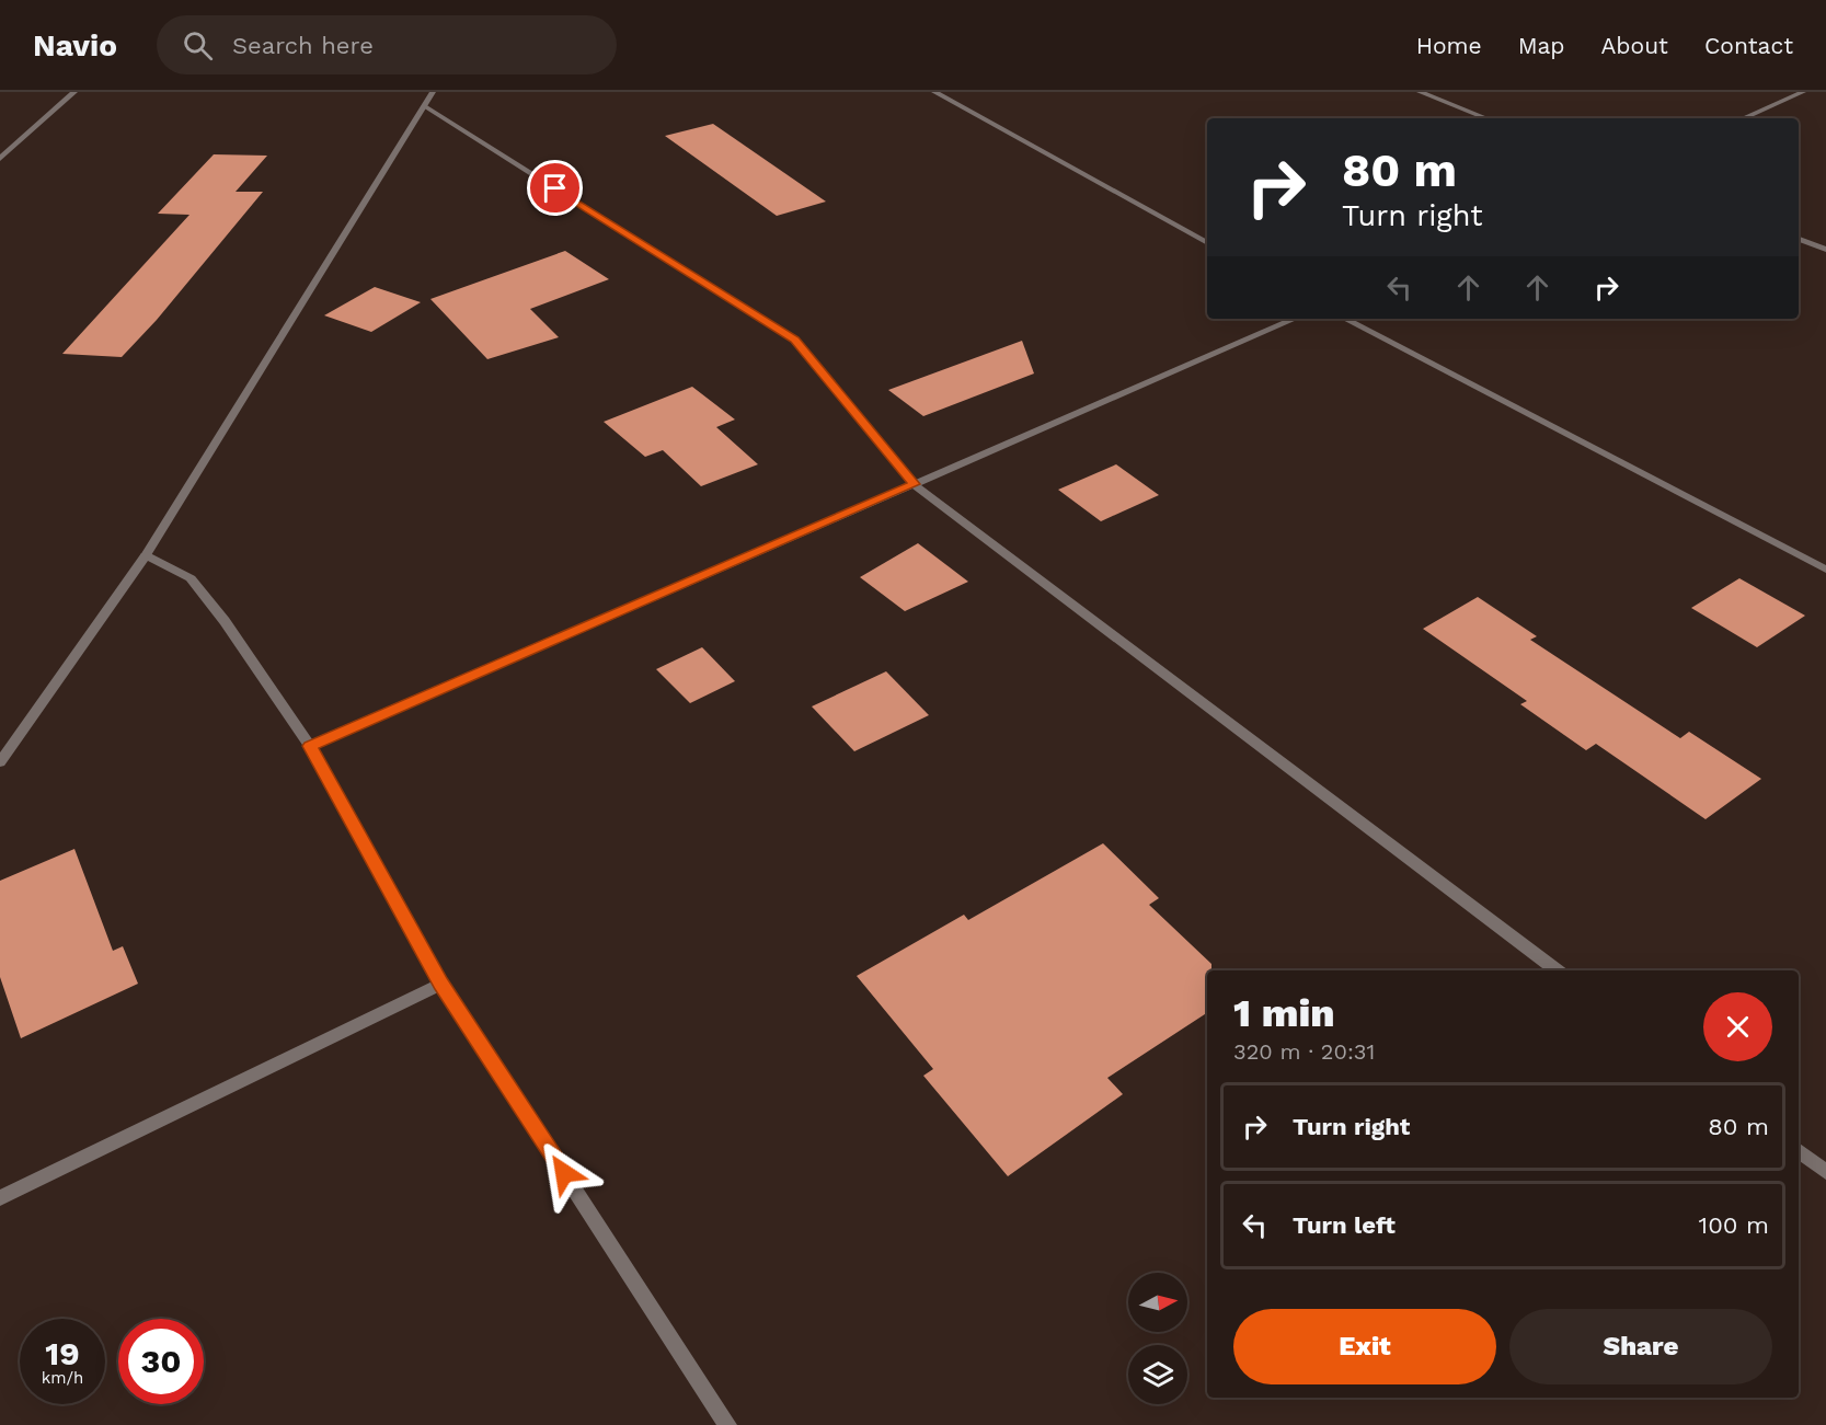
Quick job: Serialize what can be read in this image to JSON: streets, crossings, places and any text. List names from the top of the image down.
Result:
{
  "north": "right",
  "page": {
    "header": "Navio",
    "search": "Search here",
    "nav": [
      "Home",
      "Map",
      "About",
      "Contact"
    ],
    "turn": ["80 m", "Turn right"],
    "heading": ["1 min", "320 m · 20:31"],
    "list": [
      {
        "name": "Turn right",
        "value": "80 m"
      },
      {
        "name": "Turn left",
        "value": "100 m"
      }
    ],
    "buttons": ["Exit", "Share"],
    "speed": "19 km/h",
    "limit": "30"
  }
}
